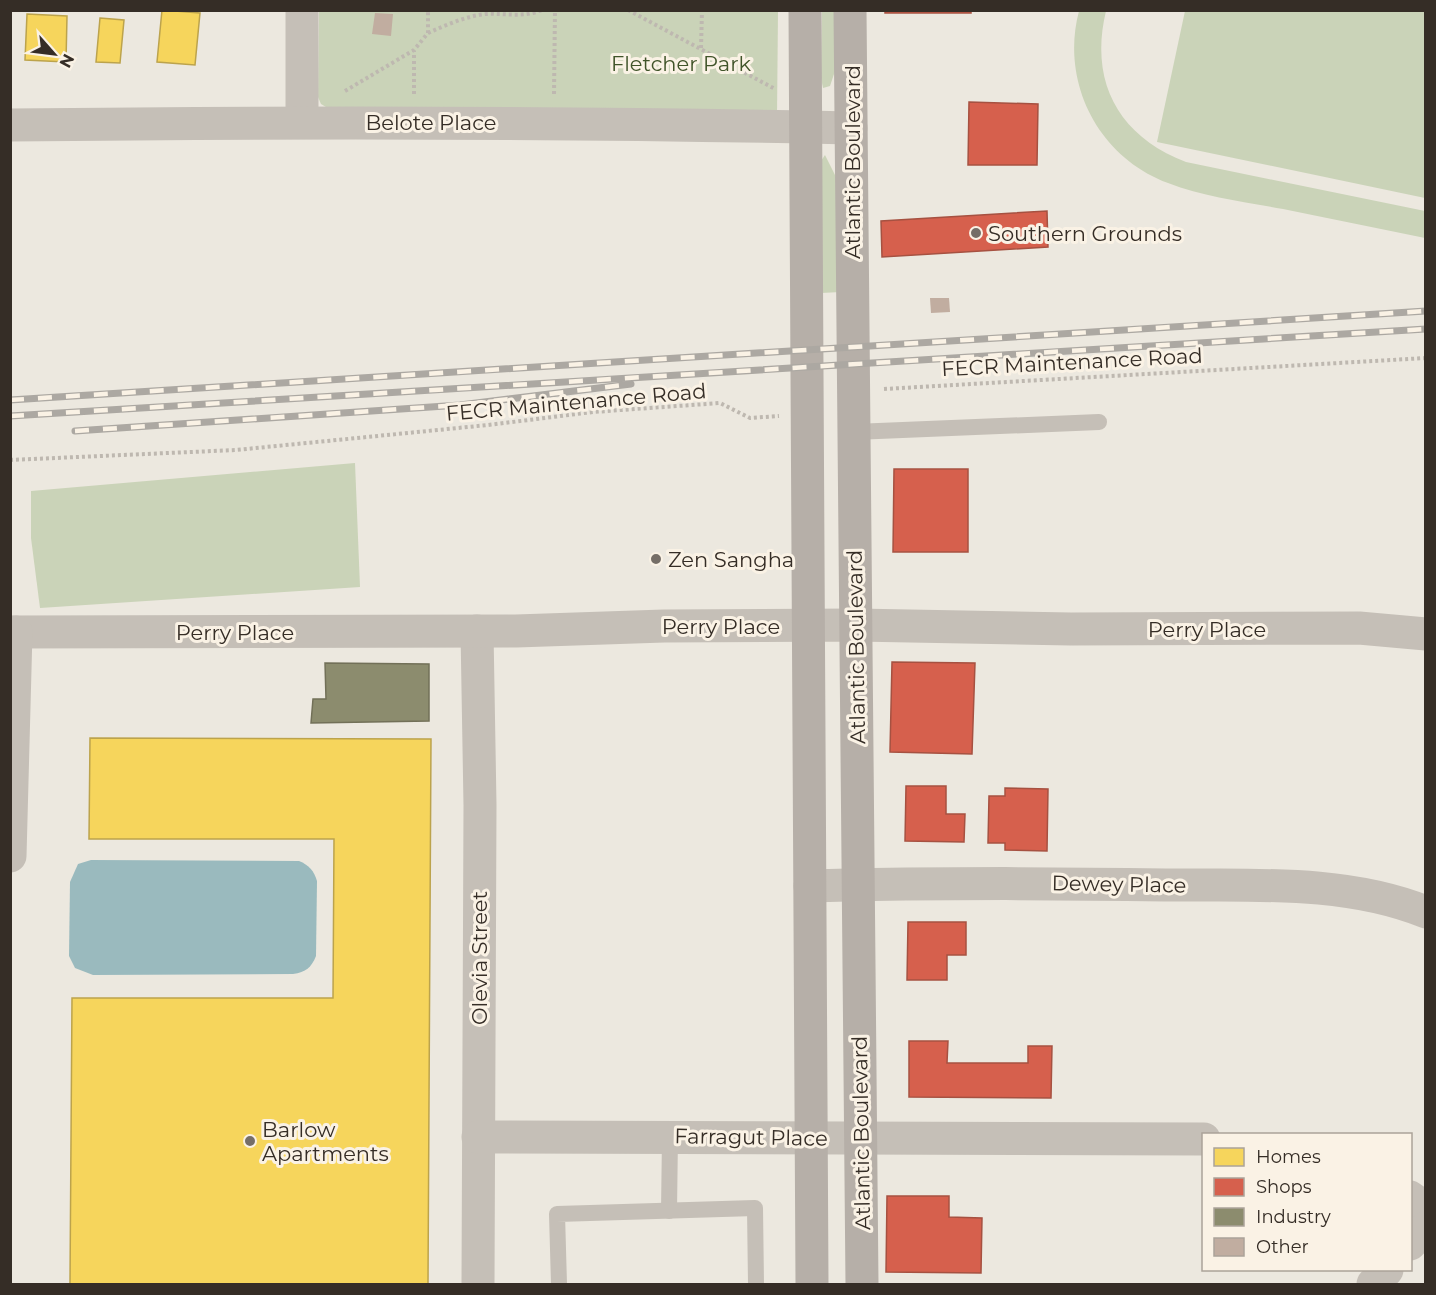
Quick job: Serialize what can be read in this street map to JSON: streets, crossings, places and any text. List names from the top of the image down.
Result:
{
  "streets": {
    "main road": ["Atlantic Boulevard"],
    "street": [
      "Belote Place",
      "Perry Place",
      "Dewey Place",
      "Olevia Street",
      "Farragut Place"
    ],
    "path": ["FECR Maintenance Road"]
  },
  "crossings": [
    ["Belote Place", "Atlantic Boulevard"],
    ["Atlantic Boulevard", "FECR Maintenance Road"],
    ["Atlantic Boulevard", "Perry Place"],
    ["Atlantic Boulevard", "Dewey Place"],
    ["Atlantic Boulevard", "Farragut Place"],
    ["Perry Place", "Olevia Street"],
    ["Olevia Street", "Farragut Place"]
  ],
  "parks": ["Fletcher Park"],
  "places": ["Southern Grounds", "Zen Sangha", "Barlow Apartments"],
  "legend": [
    "Homes",
    "Shops",
    "Industry",
    "Other"
  ],
  "north": "bottom right"
}
